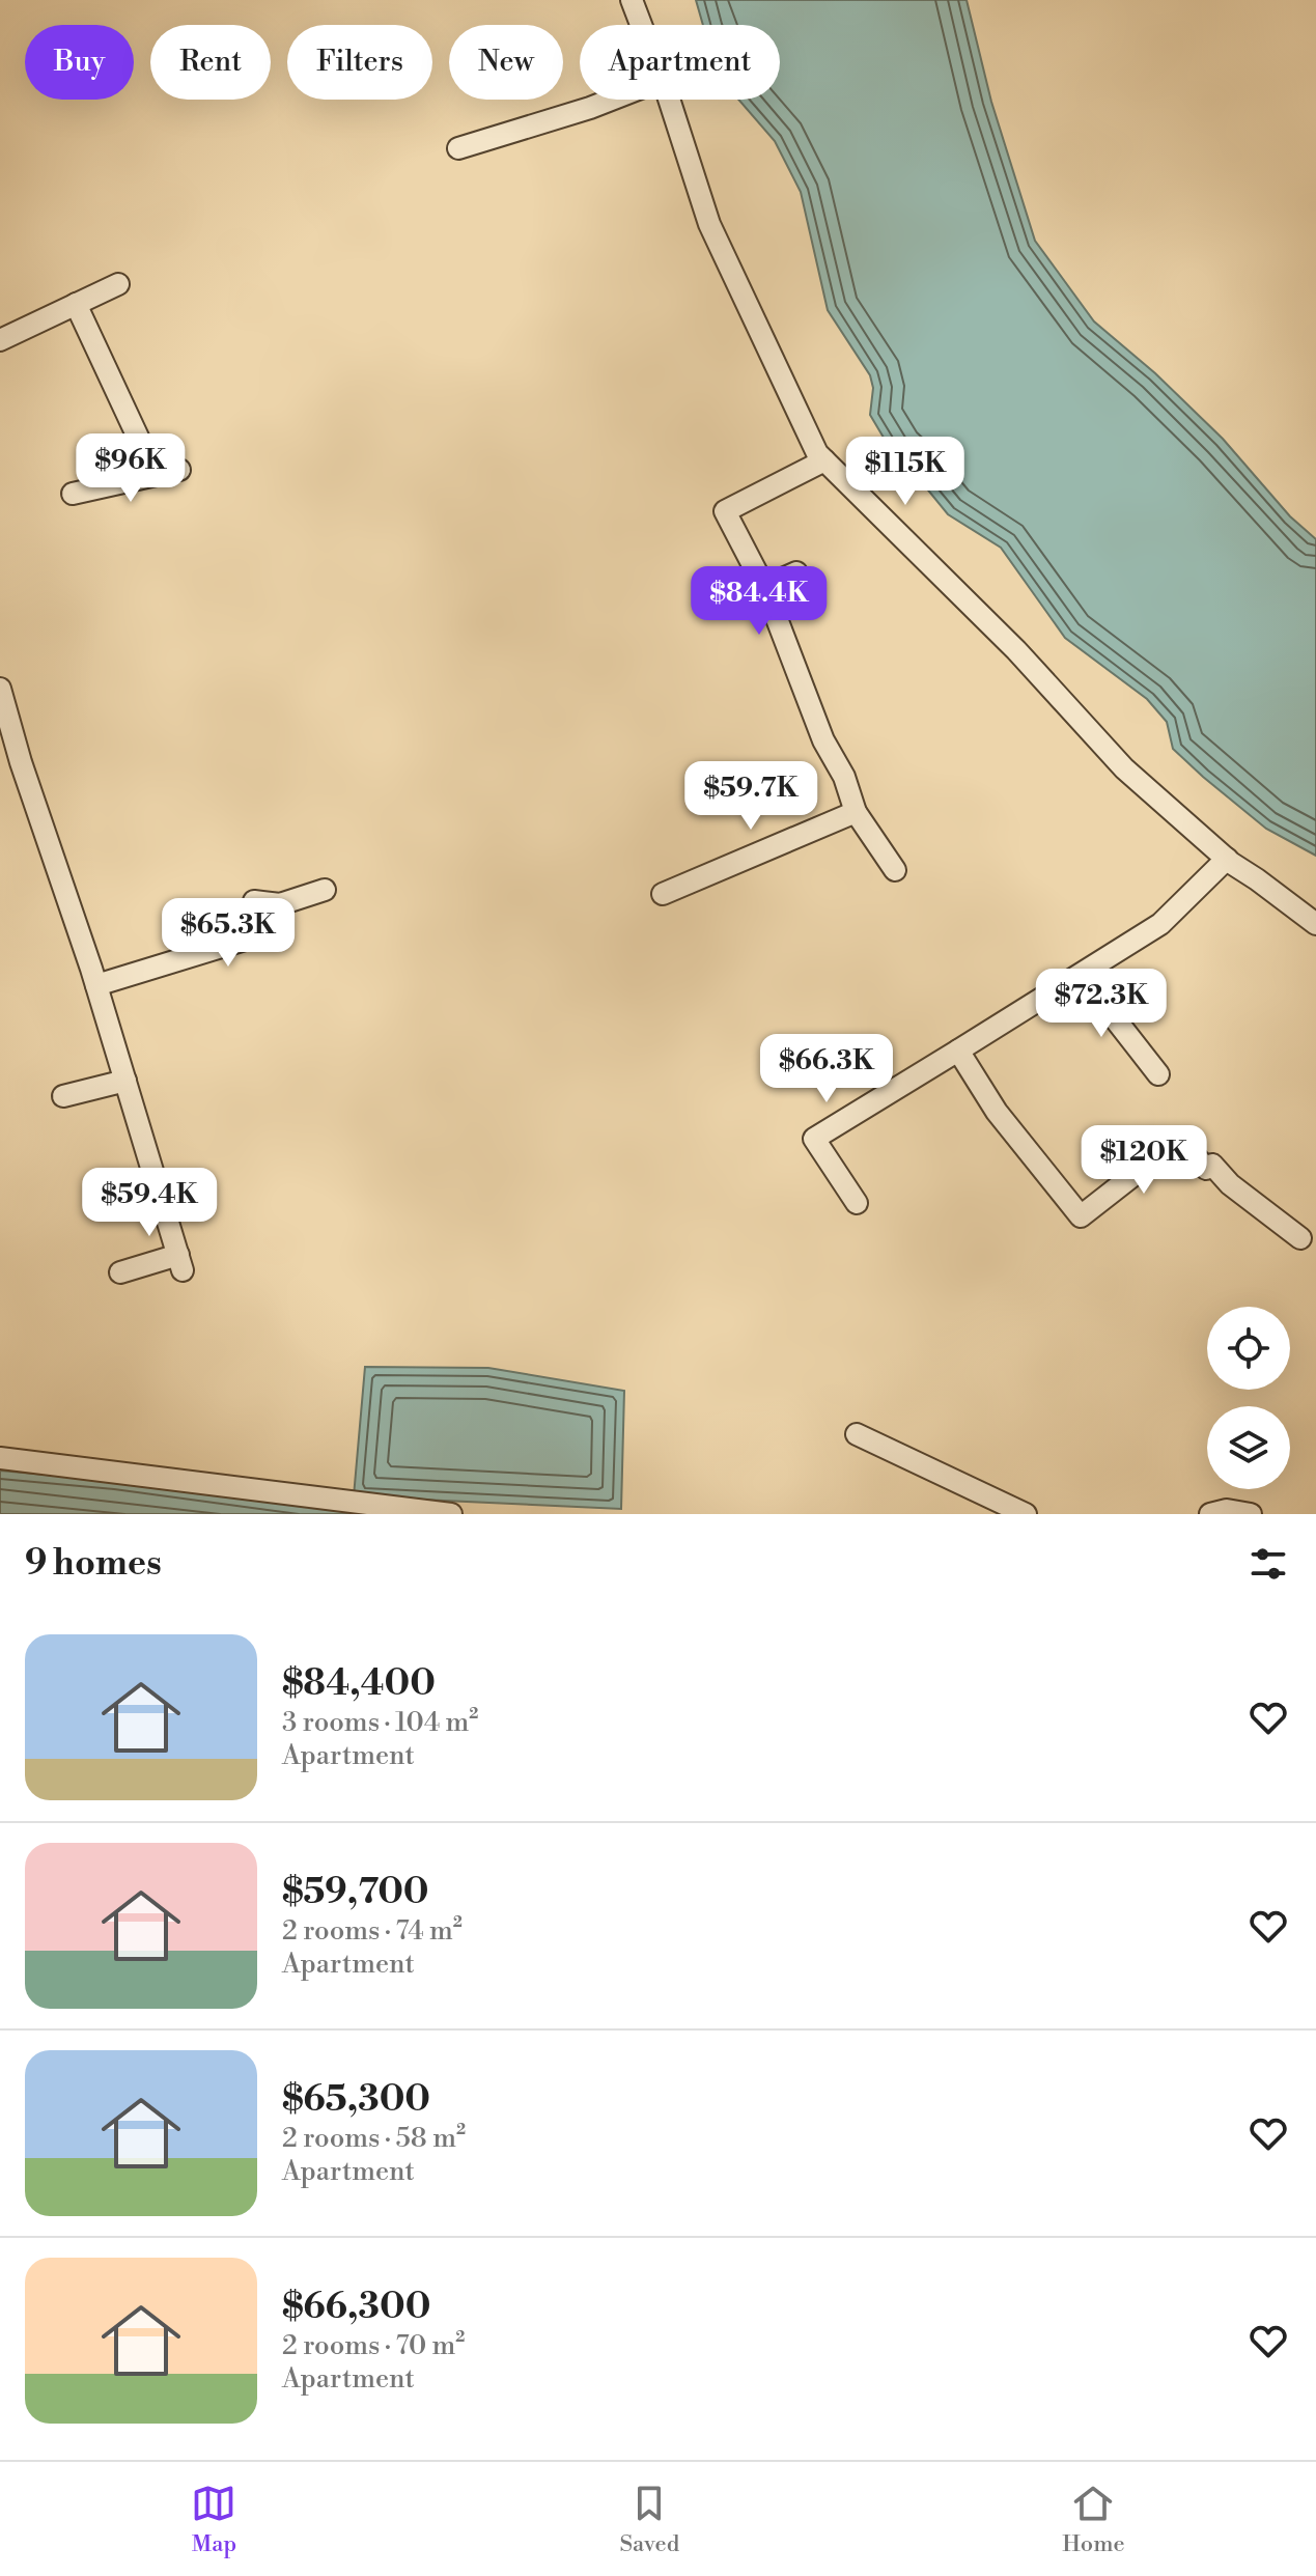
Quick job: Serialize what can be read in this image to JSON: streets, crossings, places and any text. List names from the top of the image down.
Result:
{
  "page": {
    "chip": [
      "Buy",
      "Rent",
      "Filters",
      "New",
      "Apartment"
    ],
    "price": [
      "$96K",
      "$115K",
      "$84.4K",
      "$59.7K",
      "$65.3K",
      "$72.3K",
      "$66.3K",
      "$120K",
      "$59.4K"
    ],
    "heading": "9 homes",
    "list": [
      {
        "name": "$84,400",
        "note": "3 rooms · 104 m² · Apartment"
      },
      {
        "name": "$59,700",
        "note": "2 rooms · 74 m² · Apartment"
      },
      {
        "name": "$65,300",
        "note": "2 rooms · 58 m² · Apartment"
      },
      {
        "name": "$66,300",
        "note": "2 rooms · 70 m² · Apartment"
      }
    ],
    "tabs": ["Map", "Saved", "Home"]
  }
}
